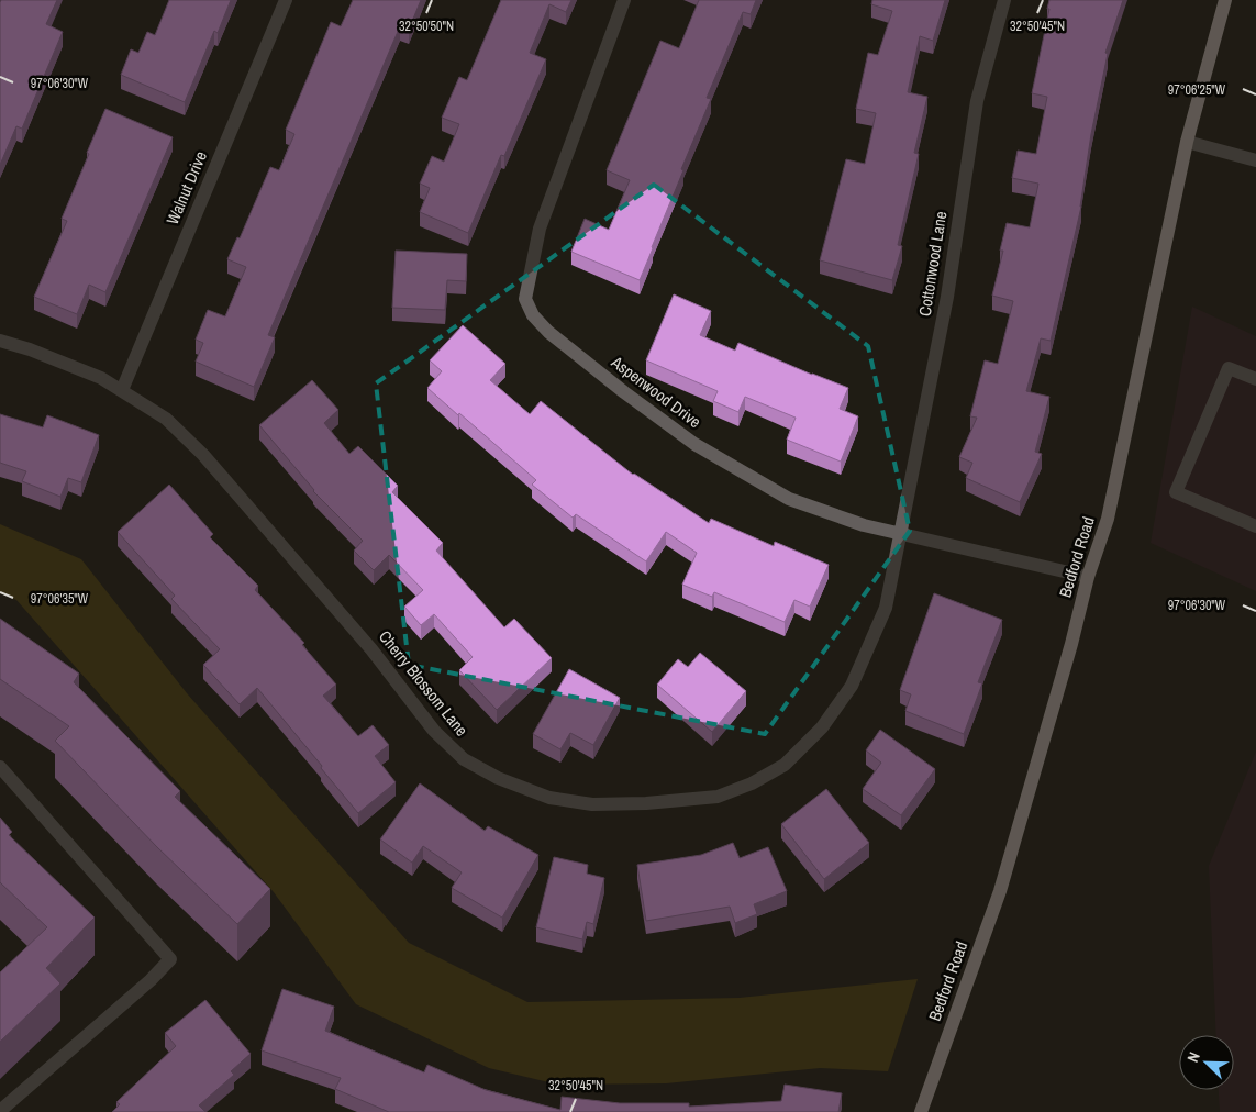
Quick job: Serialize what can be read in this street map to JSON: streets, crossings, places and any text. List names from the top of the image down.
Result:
{
  "streets": {
    "main road": ["Bedford Road"],
    "street": [
      "Walnut Drive",
      "Cottonwood Lane",
      "Aspenwood Drive",
      "Cherry Blossom Lane"
    ]
  },
  "crossings": [
    ["Walnut Drive", "Cherry Blossom Lane"],
    ["Cottonwood Lane", "Aspenwood Drive"],
    ["Cottonwood Lane", "Cherry Blossom Lane"],
    ["Aspenwood Drive", "Bedford Road"],
    ["Aspenwood Drive", "Cherry Blossom Lane"]
  ],
  "north": "top left",
  "coordinates": [
    "32°50'50\"N",
    "32°50'45\"N",
    "97°06'30\"W",
    "97°06'25\"W",
    "97°06'35\"W"
  ]
}
